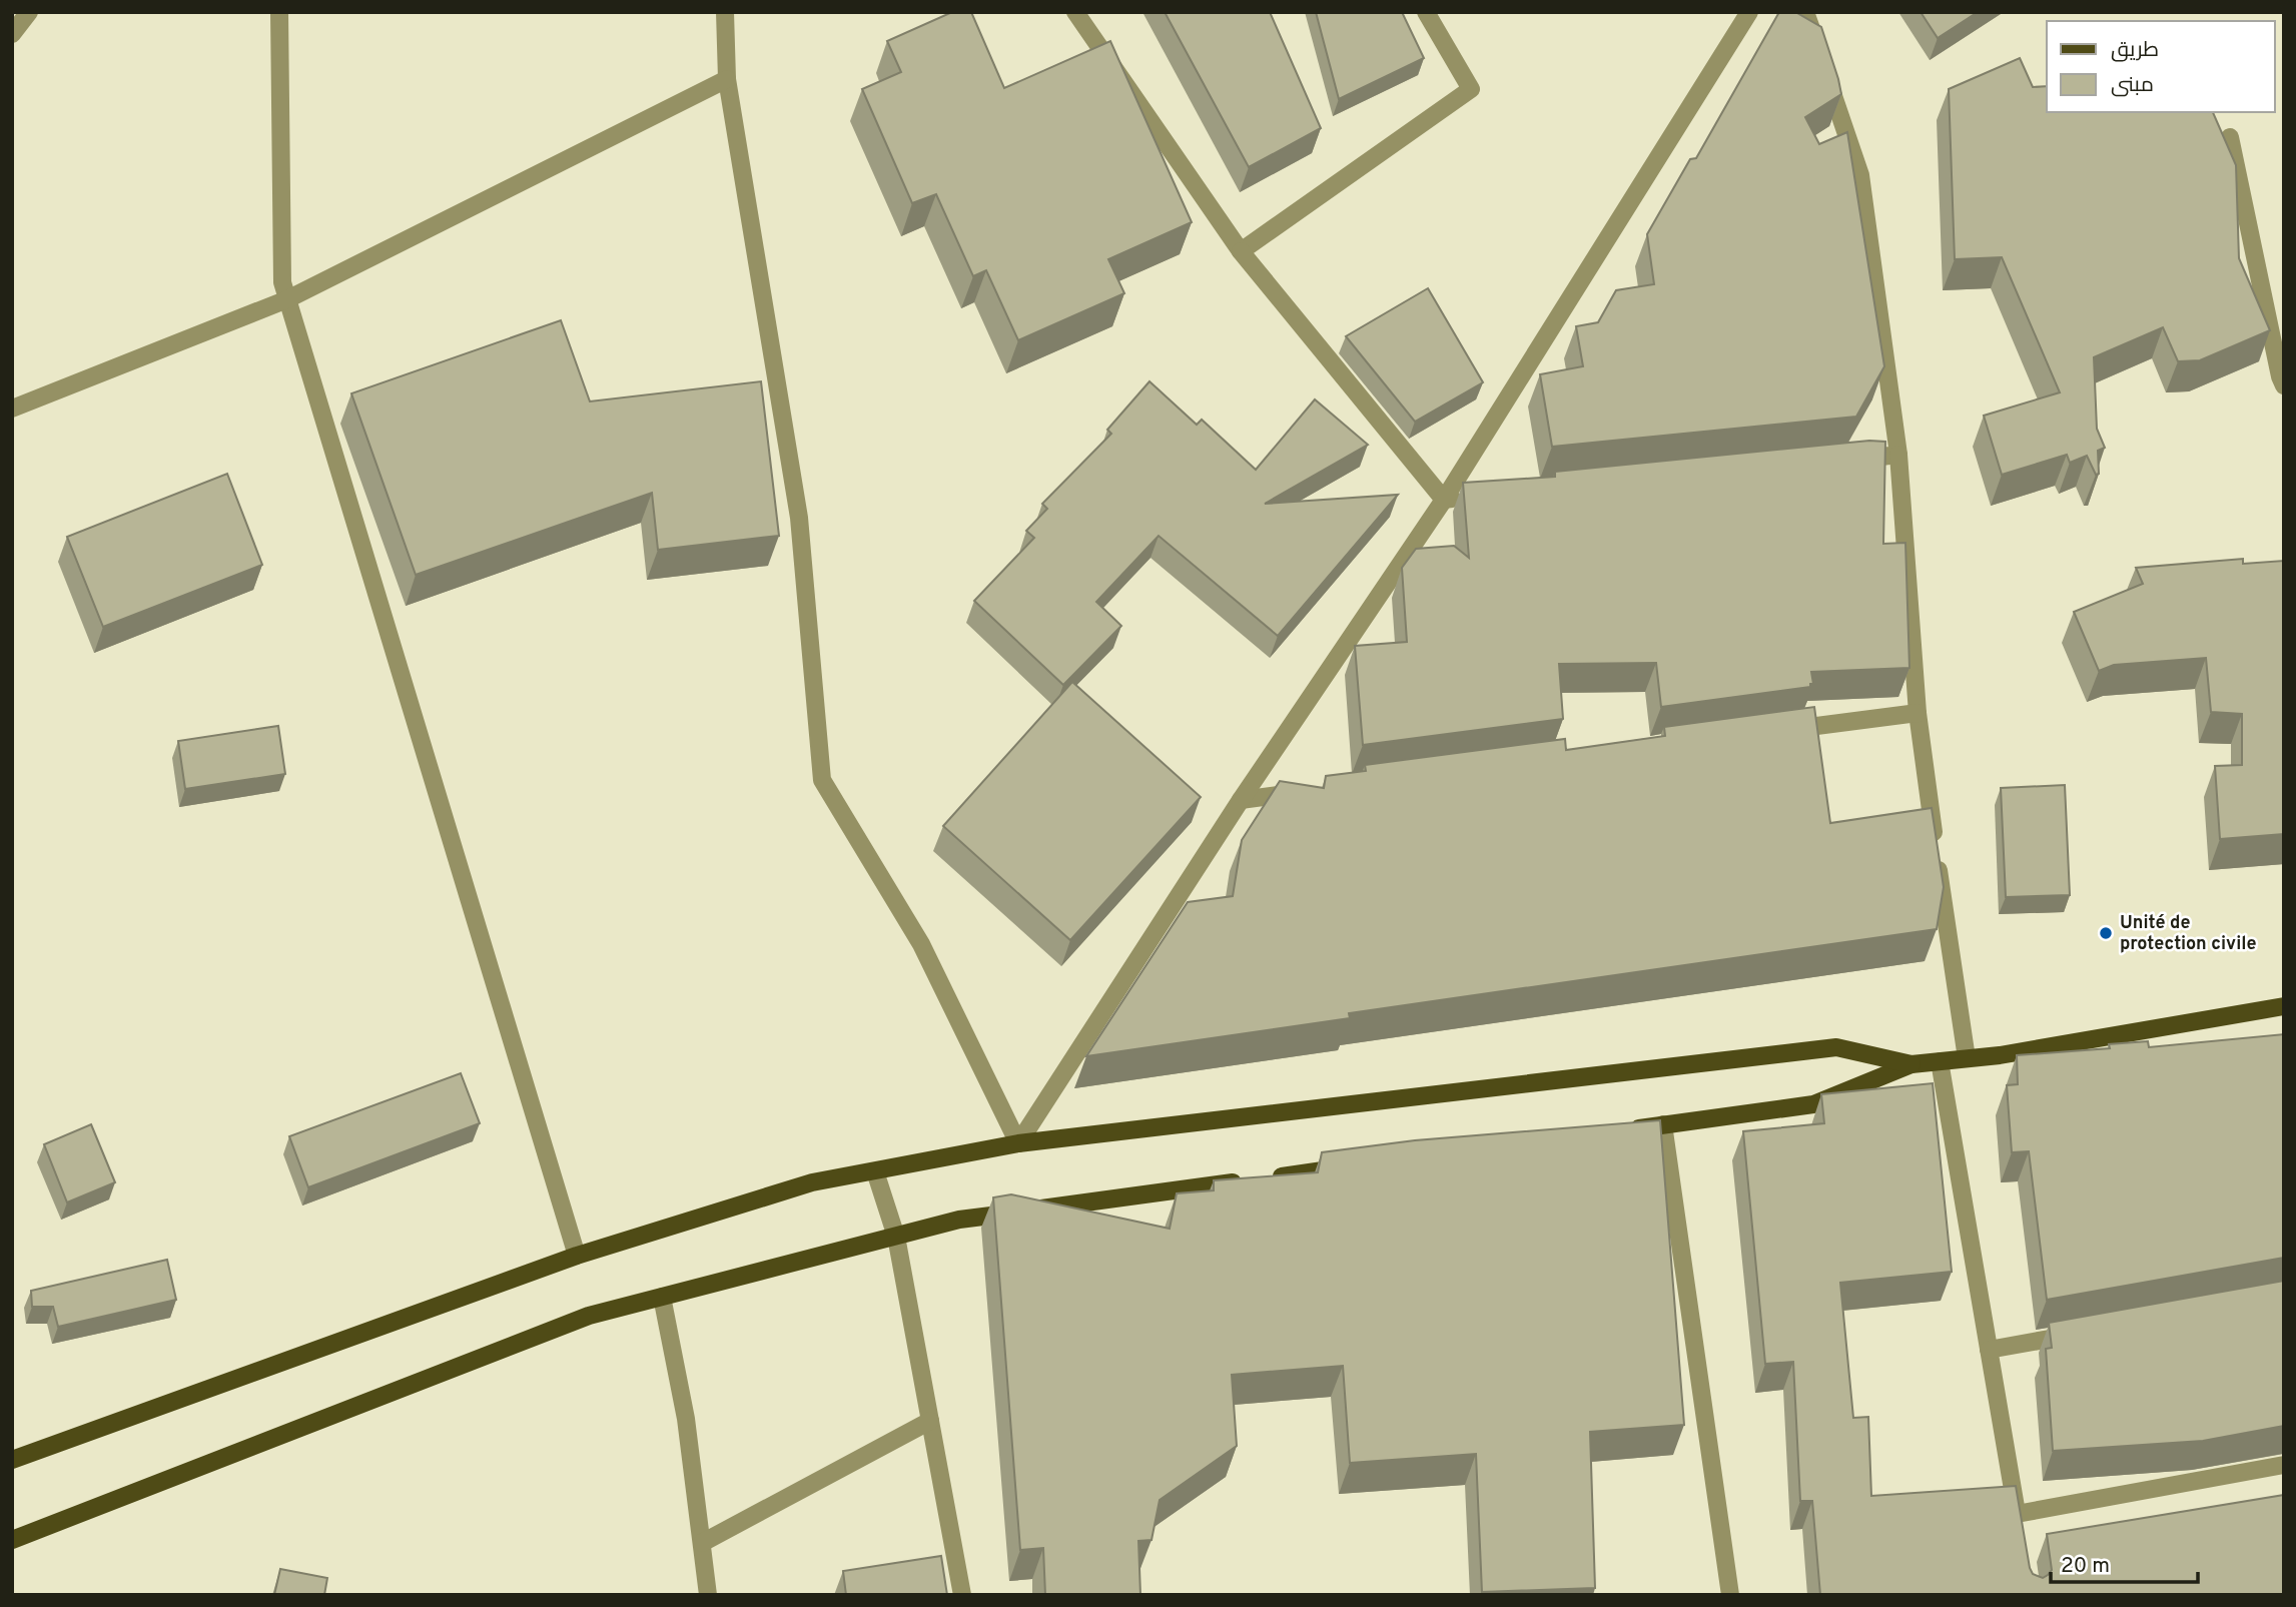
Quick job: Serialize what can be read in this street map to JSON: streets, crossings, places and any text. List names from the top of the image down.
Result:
{
  "places": ["Unité de protection civile"],
  "legend": ["طريق", "مبنى"],
  "scale_bar": "20 m"
}
